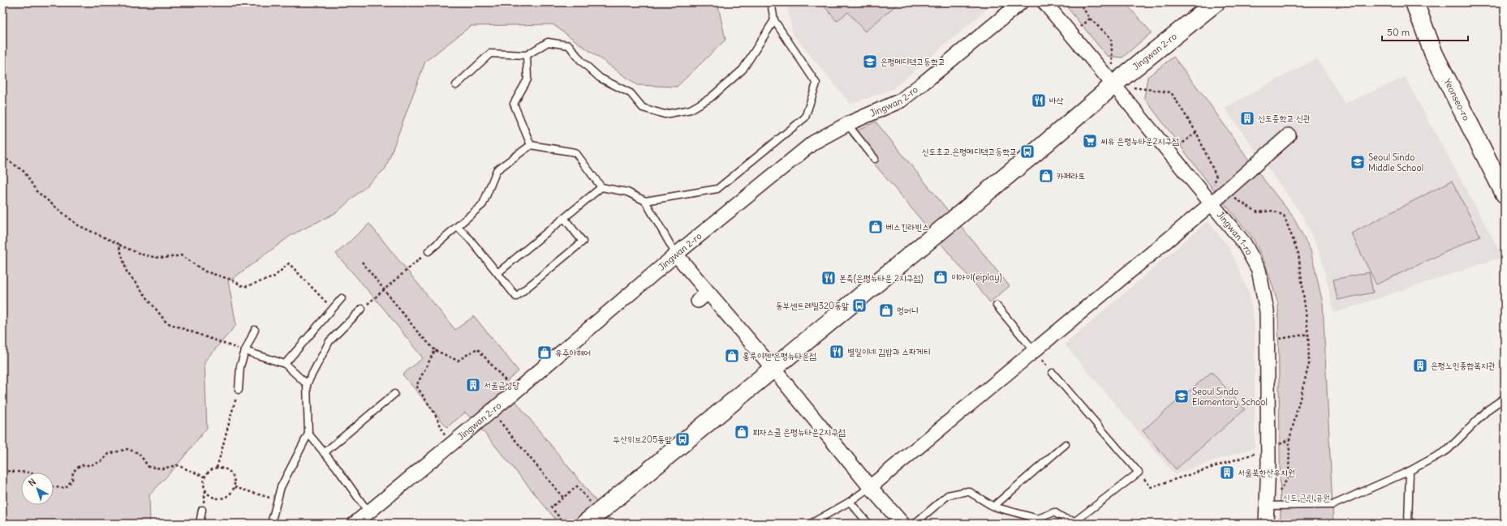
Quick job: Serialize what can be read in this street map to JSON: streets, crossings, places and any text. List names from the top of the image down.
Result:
{
  "streets": {
    "street": ["Jingwan 2-ro", "Yeonseo-ro", "Jingwan 1-ro"]
  },
  "crossings": [
    ["Jingwan 2-ro", "Jingwan 1-ro"]
  ],
  "parks": ["신도 근린 공원"],
  "places": {
    "school or university": ["은평메디텍고등학교", "Seoul Sindo Middle School", "Seoul Sindo Elementary School"],
    "restaurant": ["바삭", "본죽(은평뉴타운 2지구점)", "별일이네 김밥과 스파게티"],
    "building": [
      "신도중학교 신관",
      "은평노인종합복지관",
      "서울금성당",
      "서울북한산유치원"
    ],
    "supermarket": ["씨유 은평뉴타운2지구점"],
    "bus stop": ["신도초교.은평메디텍고등학교", "동부센트레빌320동앞", "두산위브205동앞"],
    "shop": [
      "카페라또",
      "베스킨라빈스",
      "이아이(eiplay)",
      "멍머니",
      "유주아헤어",
      "홍루이젠 은평뉴타운점",
      "피자스쿨 은평뉴타운2지구점"
    ]
  },
  "scale_bar": "50 m",
  "north": "top left"
}
